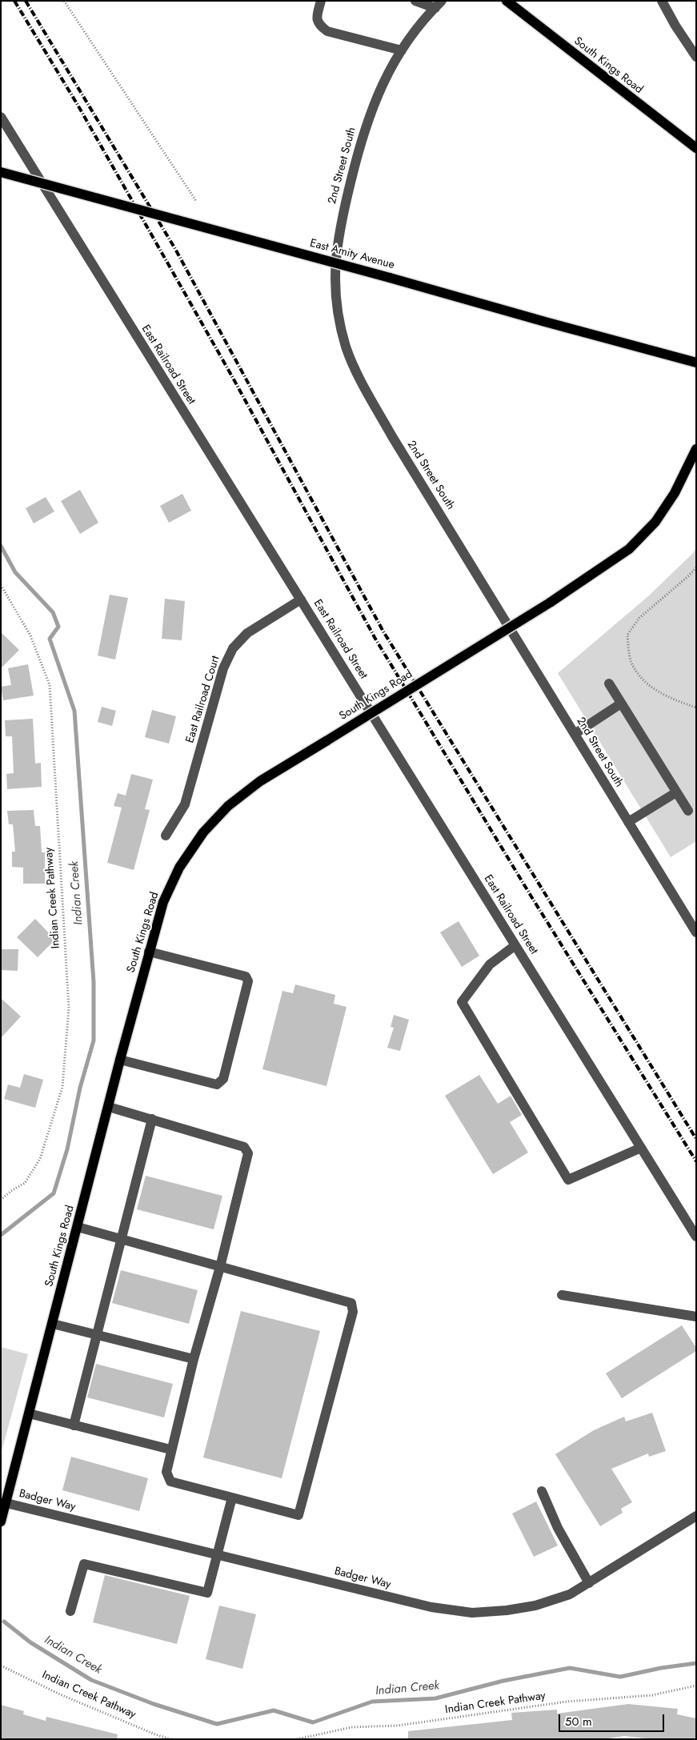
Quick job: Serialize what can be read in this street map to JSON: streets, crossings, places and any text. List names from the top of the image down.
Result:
{
  "streets": {
    "main road": ["South Kings Road", "East Amity Avenue"],
    "street": [
      "2nd Street South",
      "East Railroad Street",
      "East Railroad Court",
      "Badger Way"
    ],
    "path": ["Indian Creek Pathway"]
  },
  "crossings": [
    ["South Kings Road", "Badger Way"],
    ["East Railroad Street", "East Railroad Court"]
  ],
  "water": ["Indian Creek"],
  "scale_bar": "50 m"
}
